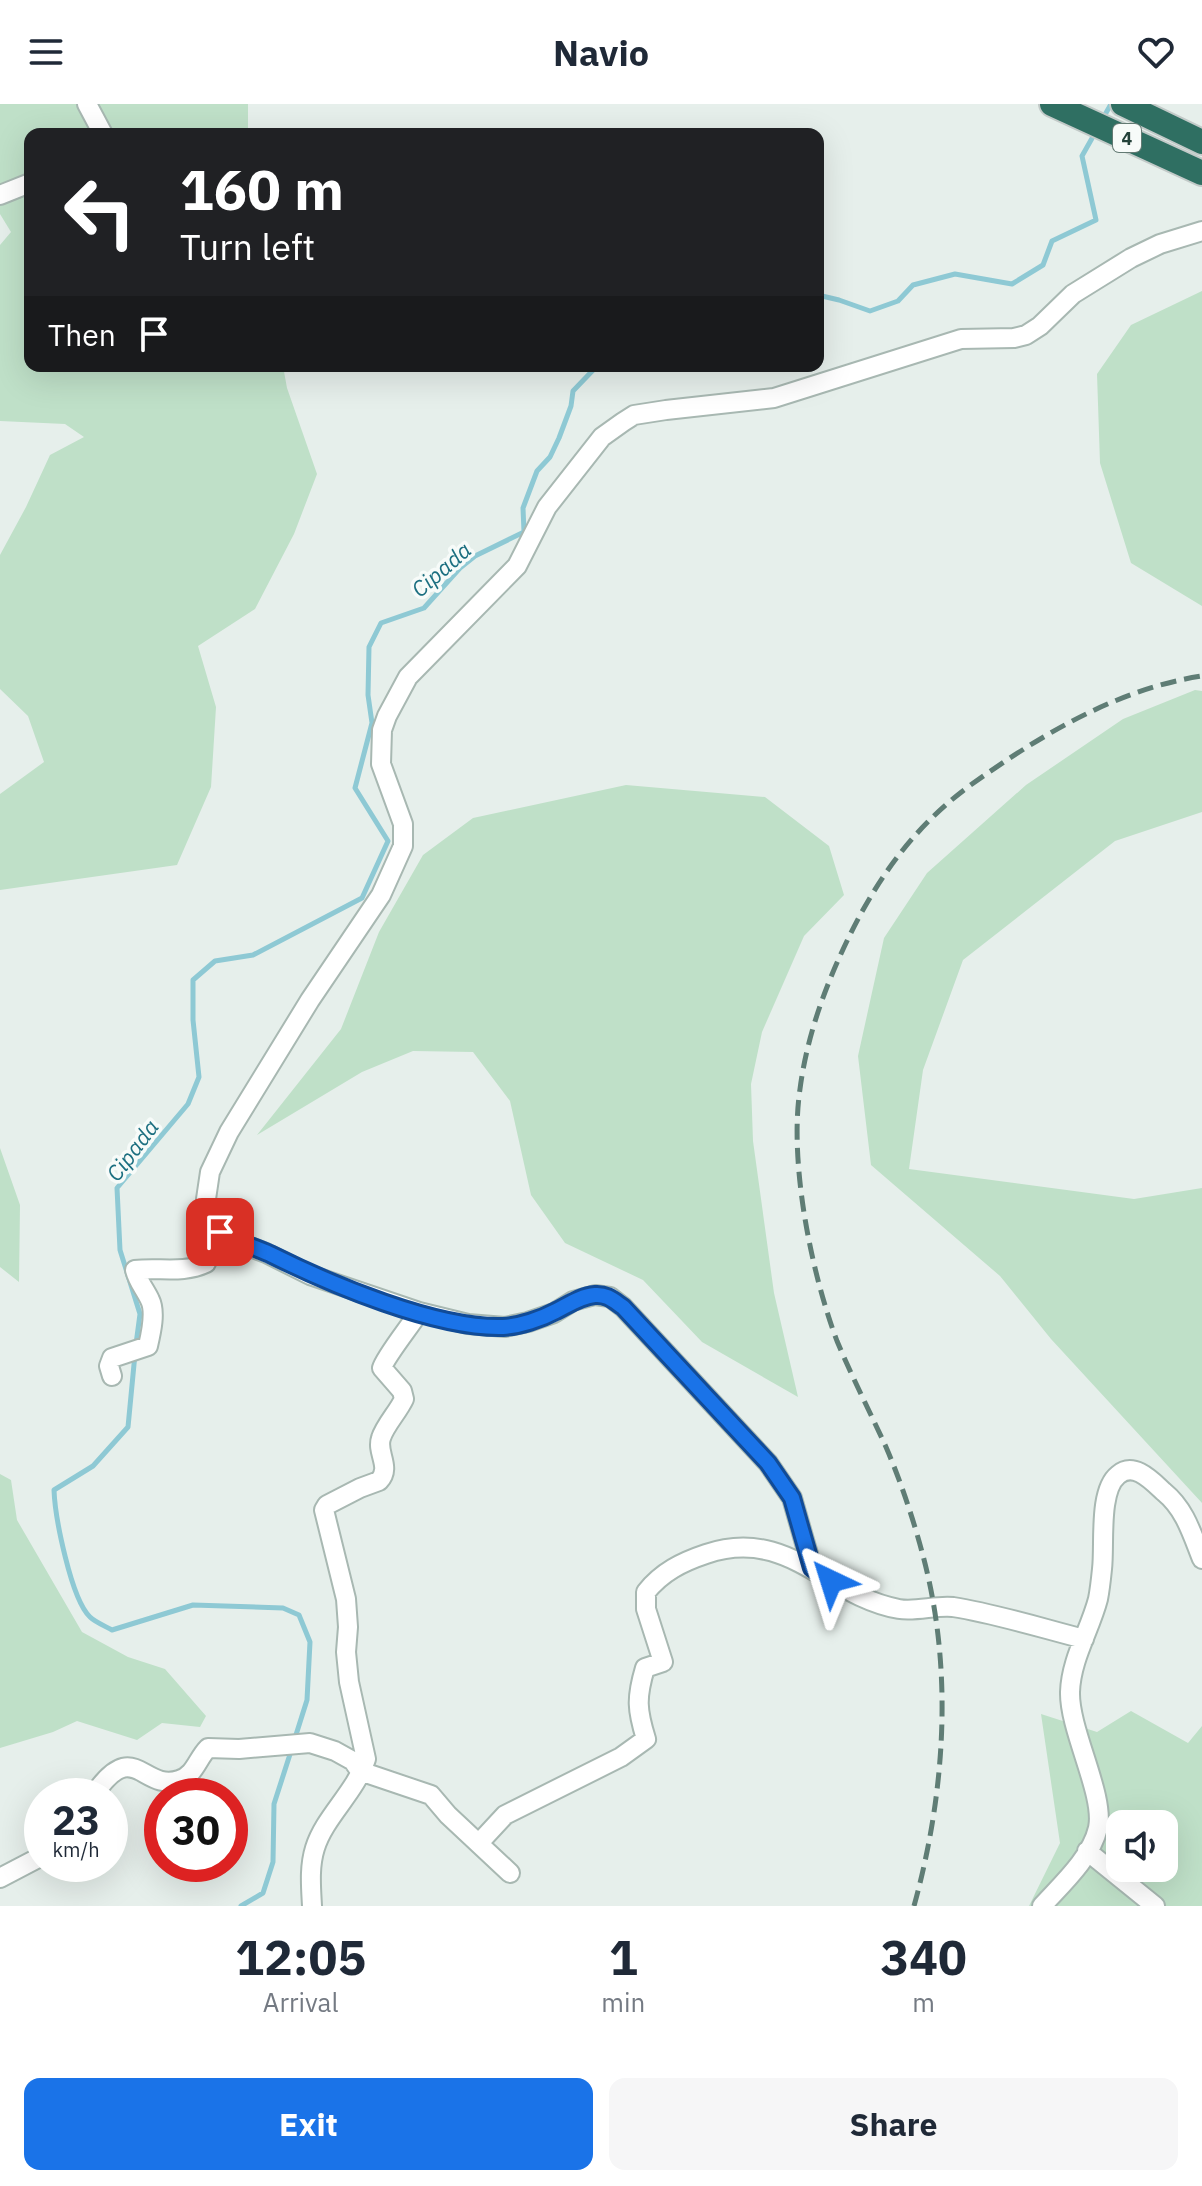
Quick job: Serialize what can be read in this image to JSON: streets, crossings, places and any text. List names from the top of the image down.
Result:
{
  "streets": {
    "highway": ["4"]
  },
  "water": ["Cipada"],
  "page": {
    "header": "Navio",
    "turn": ["160 m", "Turn left"],
    "then": "Then",
    "speed": "23 km/h",
    "limit": "30",
    "eta": [
      "12:05",
      "Arrival",
      "1",
      "min",
      "340",
      "m"
    ],
    "buttons": ["Exit", "Share"]
  }
}
